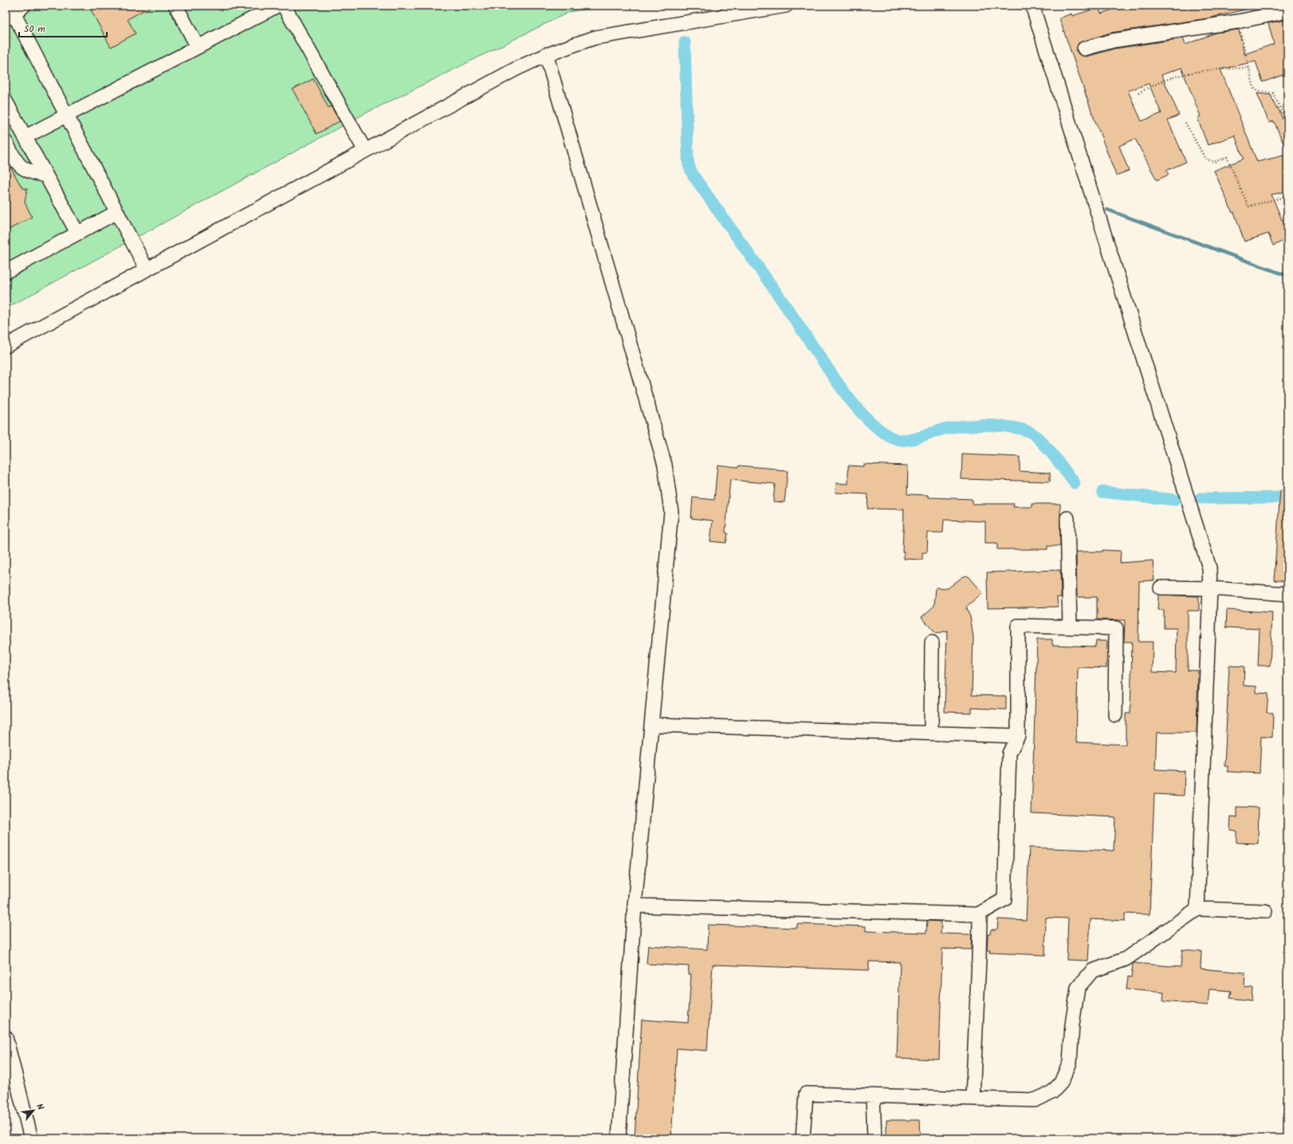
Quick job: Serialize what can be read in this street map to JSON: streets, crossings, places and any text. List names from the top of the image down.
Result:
{
  "scale_bar": "50 m",
  "north": "top right"
}
